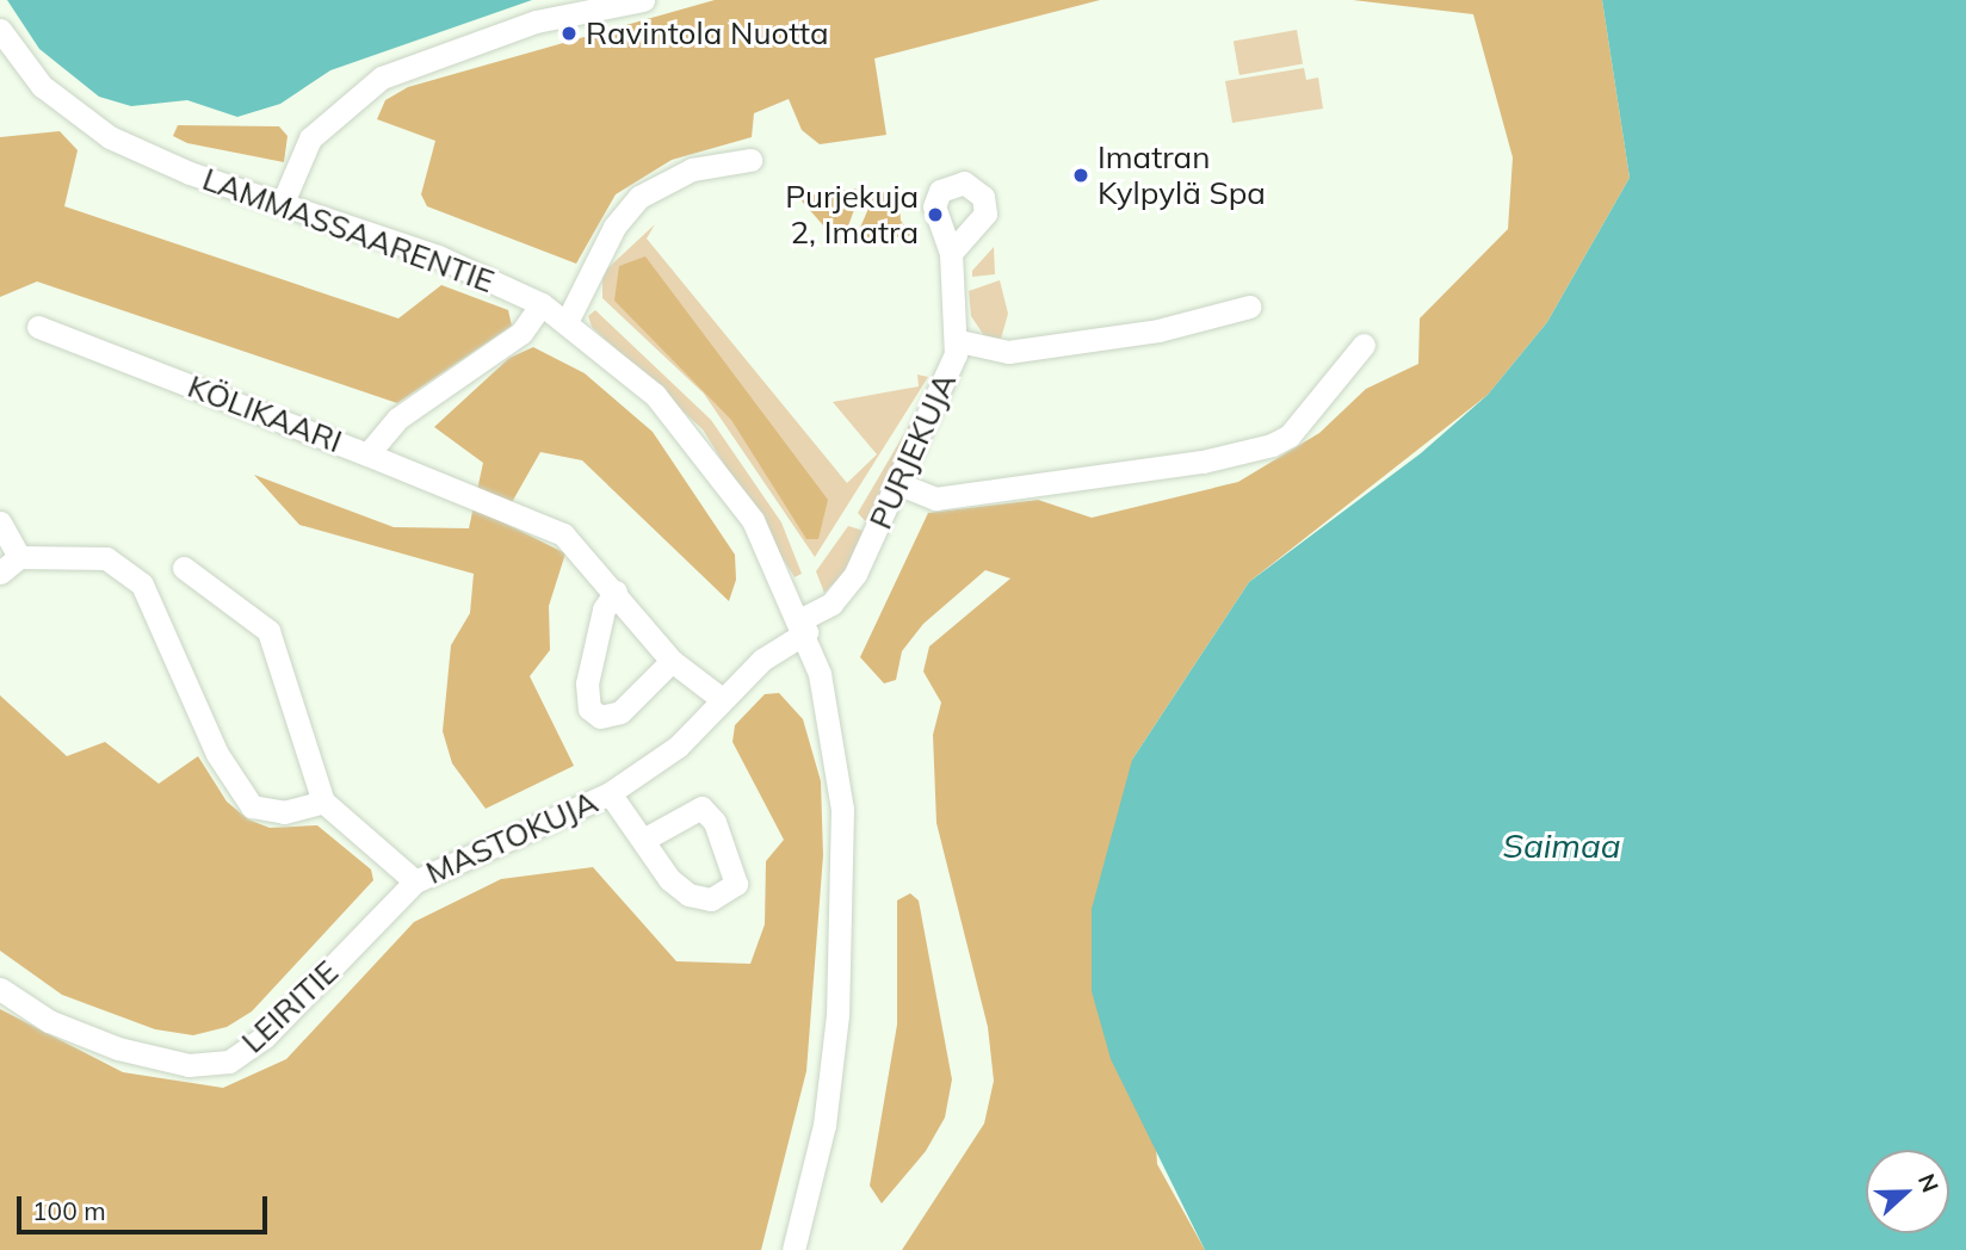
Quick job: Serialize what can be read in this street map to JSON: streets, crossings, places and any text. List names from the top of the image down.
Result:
{
  "streets": {
    "street": [
      "LAMMASSAARENTIE",
      "KÖLIKAARI",
      "PURJEKUJA",
      "MASTOKUJA",
      "LEIRITIE"
    ]
  },
  "crossings": [
    ["LAMMASSAARENTIE", "KÖLIKAARI"],
    ["LAMMASSAARENTIE", "PURJEKUJA"],
    ["LAMMASSAARENTIE", "MASTOKUJA"],
    ["PURJEKUJA", "MASTOKUJA"],
    ["MASTOKUJA", "LEIRITIE"]
  ],
  "water": ["Saimaa"],
  "places": ["Ravintola Nuotta", "Imatran Kylpylä Spa", "Purjekuja 2, Imatra"],
  "scale_bar": "100 m",
  "north": "right"
}
